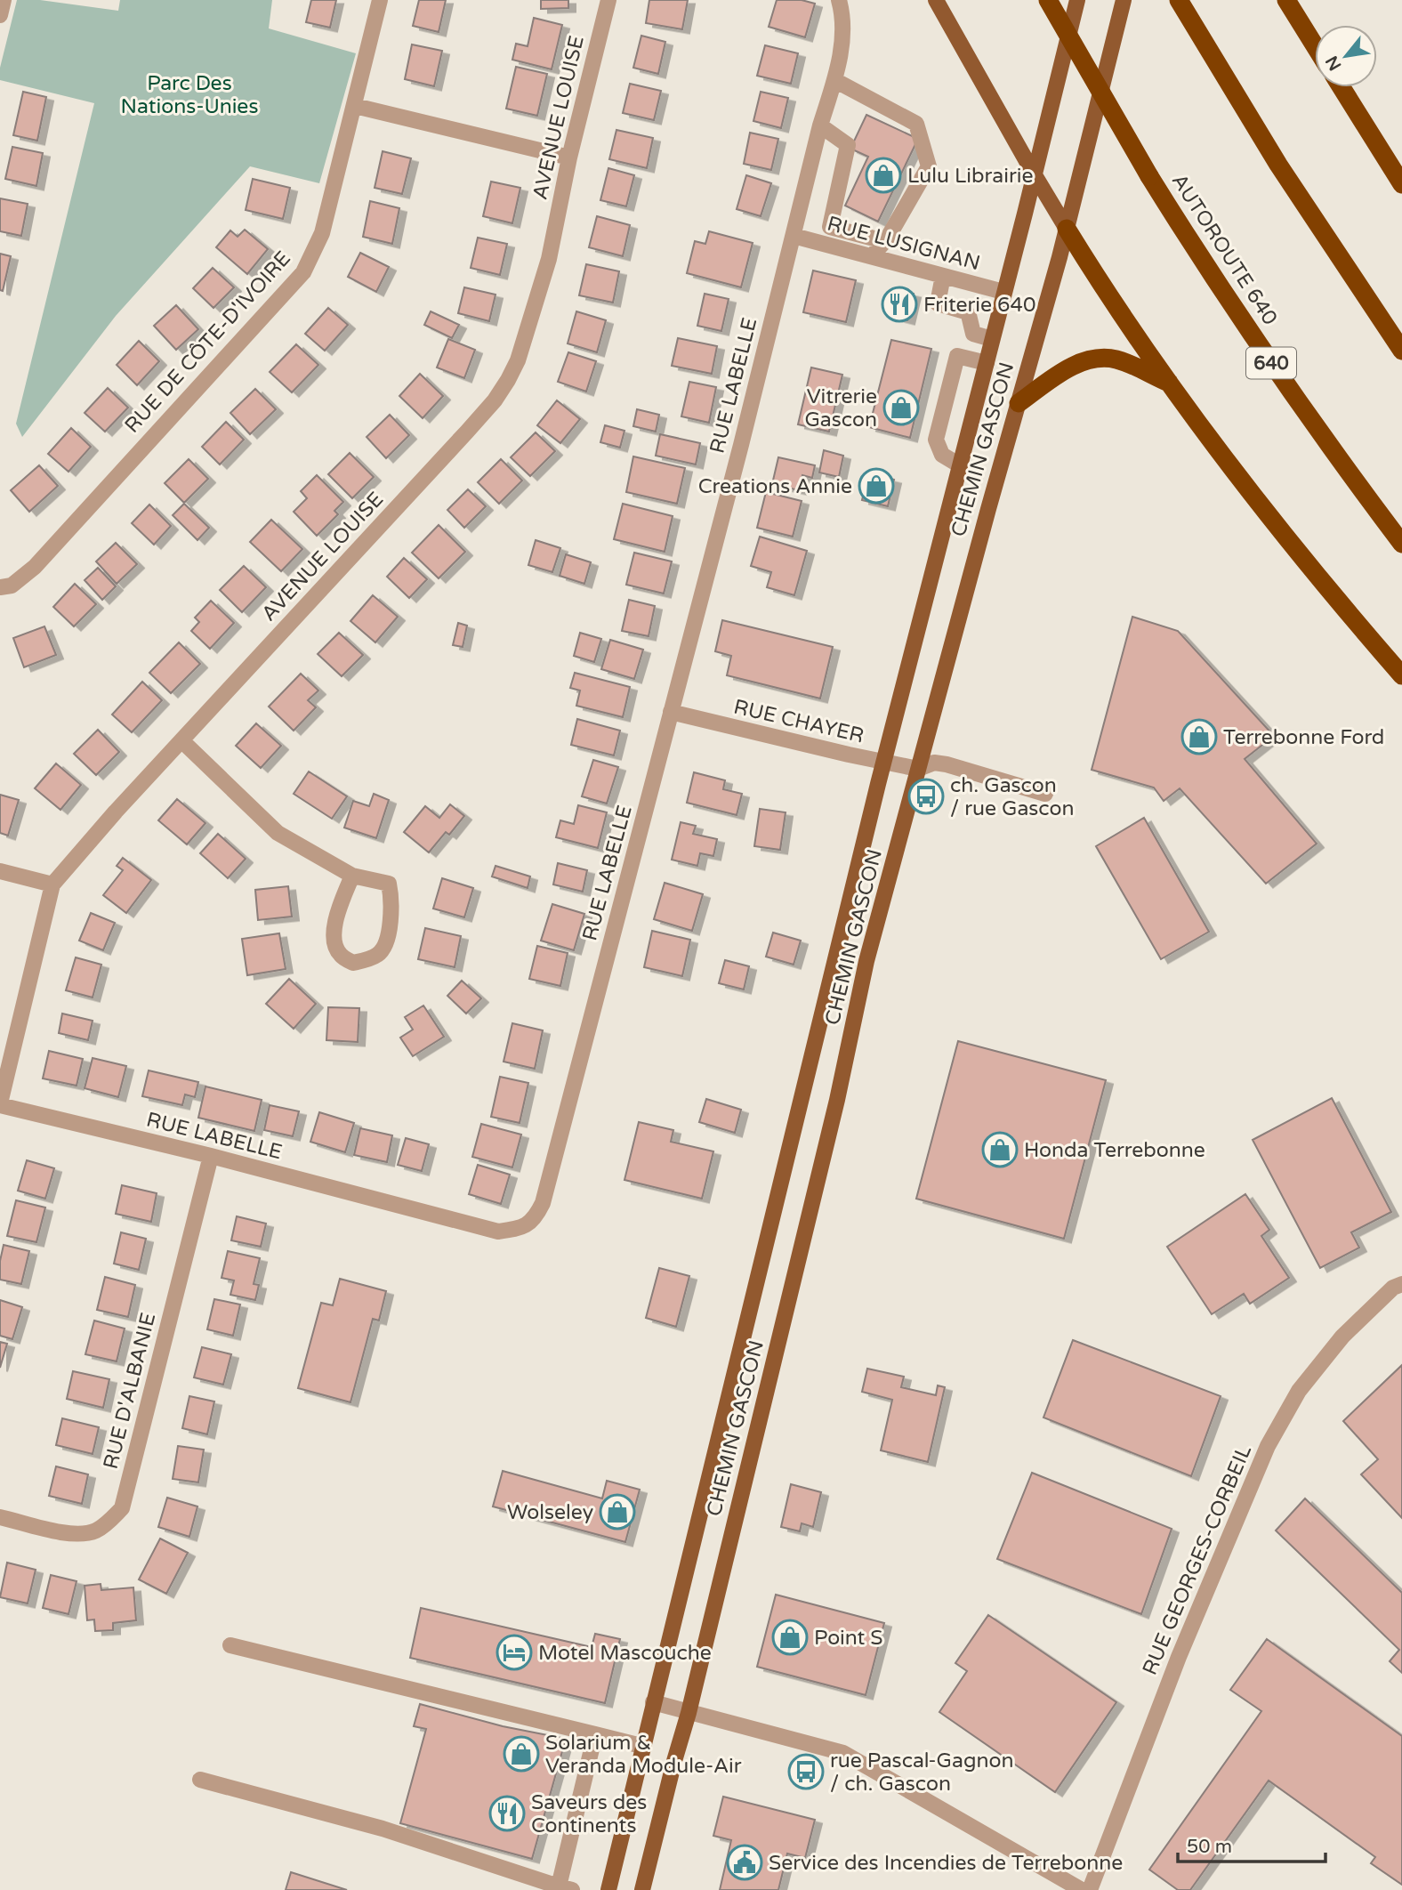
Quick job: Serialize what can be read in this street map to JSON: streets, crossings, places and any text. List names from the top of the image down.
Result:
{
  "streets": {
    "highway": ["AUTOROUTE 640", "640"],
    "main road": ["CHEMIN GASCON"],
    "street": [
      "AVENUE LOUISE",
      "RUE LUSIGNAN",
      "RUE DE CÔTE-D'IVOIRE",
      "RUE LABELLE",
      "RUE CHAYER",
      "RUE D'ALBANIE",
      "RUE GEORGES-CORBEIL"
    ]
  },
  "crossings": [
    ["AVENUE LOUISE", "RUE LABELLE"],
    ["RUE LUSIGNAN", "RUE LABELLE"],
    ["RUE LUSIGNAN", "CHEMIN GASCON"],
    ["RUE LABELLE", "RUE CHAYER"],
    ["RUE LABELLE", "RUE D'ALBANIE"],
    ["CHEMIN GASCON", "RUE CHAYER"]
  ],
  "parks": ["Parc Des Nations-Unies"],
  "places": {
    "shop": [
      "Lulu Librairie",
      "Vitrerie Gascon",
      "Creations Annie",
      "Terrebonne Ford",
      "Honda Terrebonne",
      "Wolseley",
      "Point S",
      "Solarium & Veranda Module-Air"
    ],
    "restaurant": ["Friterie 640", "Saveurs des Continents"],
    "bus stop": ["ch. Gascon / rue Gascon", "rue Pascal-Gagnon / ch. Gascon"],
    "hotel": ["Motel Mascouche"],
    "public building": ["Service des Incendies de Terrebonne"]
  },
  "scale_bar": "50 m",
  "north": "bottom left"
}
